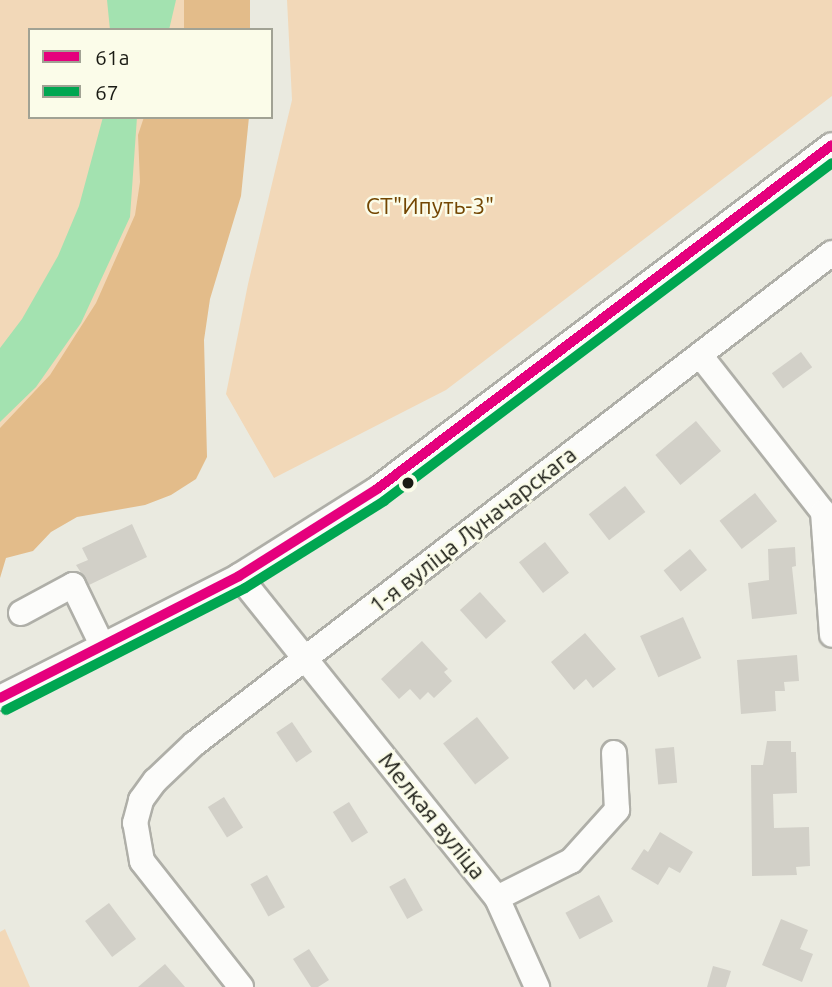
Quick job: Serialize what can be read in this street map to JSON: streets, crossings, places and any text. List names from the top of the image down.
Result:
{
  "streets": {
    "street": ["1-я вуліца Луначарскага", "Мелкая вуліца"]
  },
  "crossings": [
    ["1-я вуліца Луначарскага", "Мелкая вуліца"]
  ],
  "parks": ["СТ\"Ипуть-3\""],
  "lines": ["transit line 61а", "transit line 67"],
  "legend": ["61а", "67"]
}
